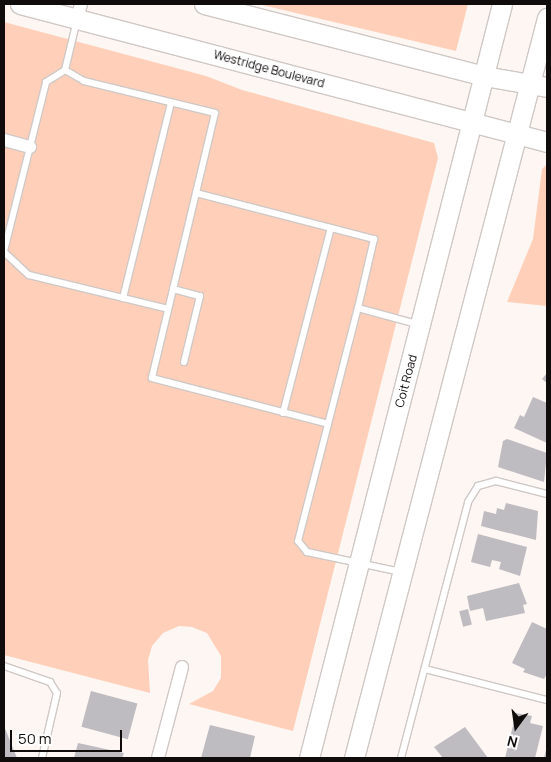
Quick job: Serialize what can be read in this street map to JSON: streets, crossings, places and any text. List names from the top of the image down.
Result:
{
  "streets": {
    "main road": ["Westridge Boulevard", "Coit Road"]
  },
  "crossings": [
    ["Westridge Boulevard", "Coit Road"]
  ],
  "scale_bar": "50 m",
  "north": "bottom"
}
